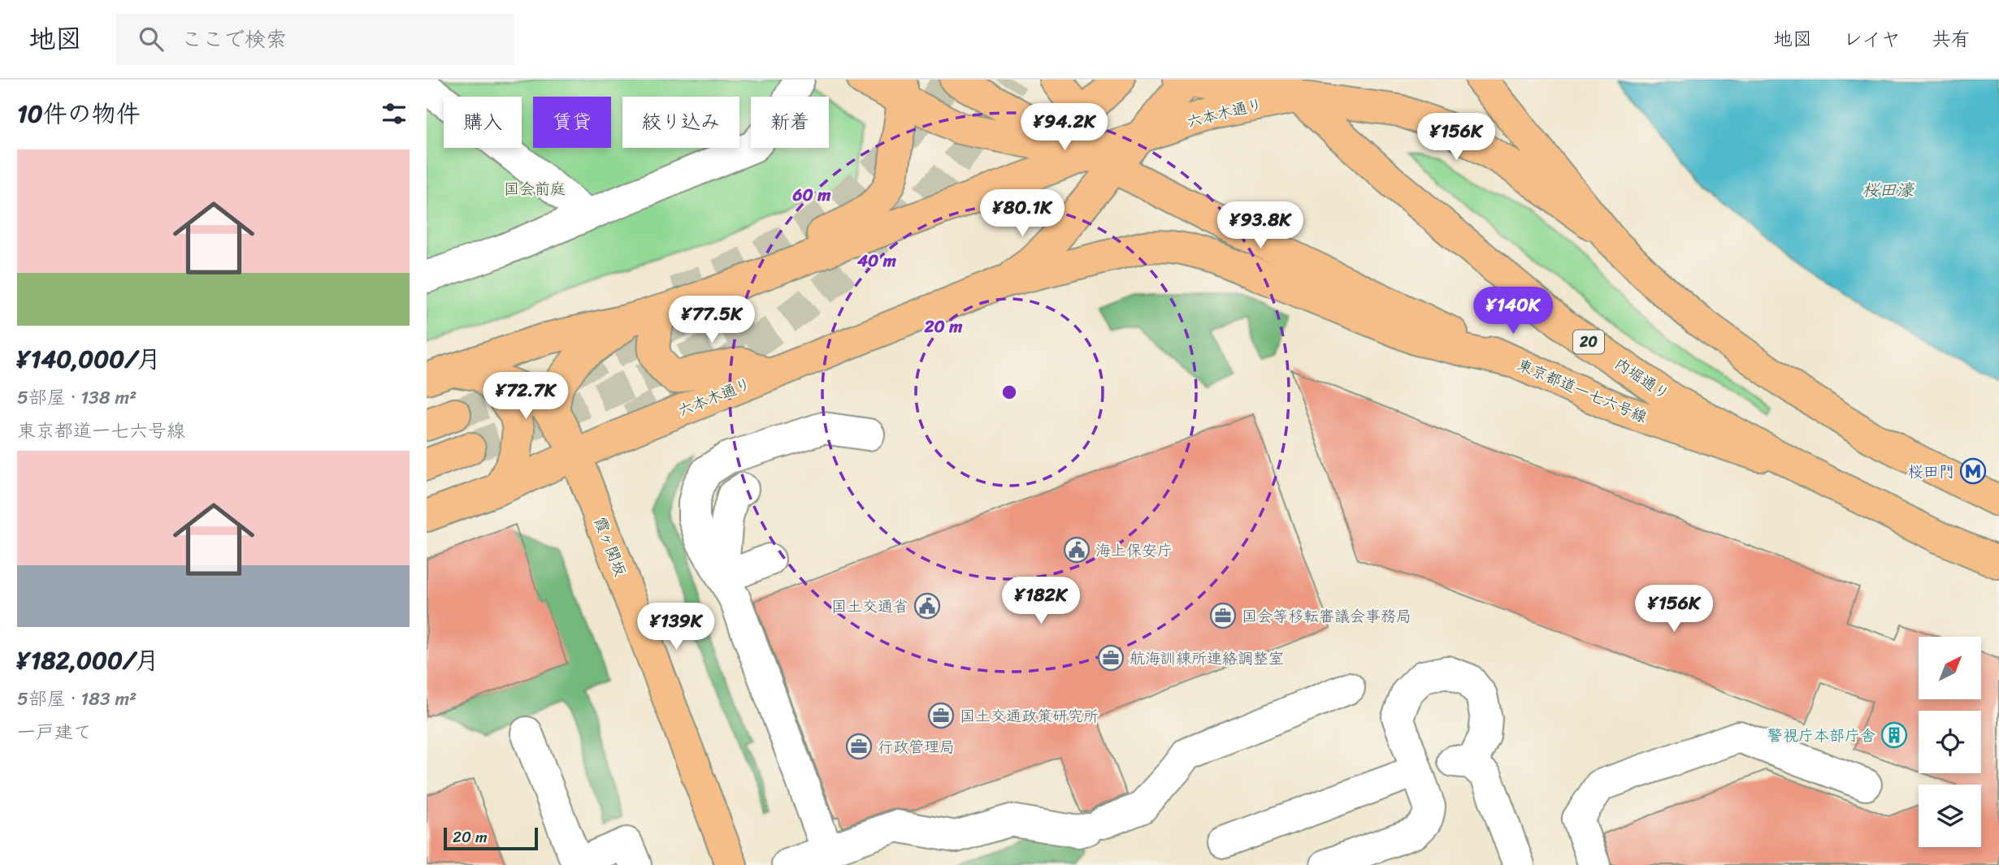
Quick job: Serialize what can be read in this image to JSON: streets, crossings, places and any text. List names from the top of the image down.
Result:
{
  "streets": {
    "main road": [
      "六本木通り",
      "20",
      "内堀通り",
      "東京都道一七六号線",
      "霞ヶ関坂"
    ]
  },
  "crossings": [
    ["六本木通り", "内堀通り"],
    ["六本木通り", "霞ヶ関坂"],
    ["内堀通り", "東京都道一七六号線"]
  ],
  "water": ["桜田濠"],
  "parks": ["国会前庭"],
  "places": {
    "metro station": ["桜田門"],
    "public building": ["海上保安庁", "国土交通省"],
    "office": [
      "国会等移転審議会事務局",
      "航海訓練所連絡調整室",
      "国土交通政策研究所",
      "行政管理局"
    ],
    "building": ["警視庁本部庁舎"]
  },
  "scale_bar": "20 m",
  "north": "top right",
  "page": {
    "header": "地図",
    "search": "ここで検索",
    "nav": ["地図", "レイヤ", "共有"],
    "heading": "10件の物件",
    "chip": [
      "購入",
      "賃貸",
      "絞り込み",
      "新着"
    ],
    "price": [
      "¥94.2K",
      "¥156K",
      "¥80.1K",
      "¥93.8K",
      "¥140K",
      "¥77.5K",
      "¥72.7K",
      "¥182K",
      "¥156K",
      "¥139K"
    ],
    "list": [
      {
        "name": "¥140,000/月",
        "note": "5部屋 · 138 m² · 東京都道一七六号線"
      },
      {
        "name": "¥182,000/月",
        "note": "5部屋 · 183 m² · 一戸建て"
      }
    ],
    "scale": "20 m"
  },
  "rings": ["60 m", "40 m", "20 m"]
}
